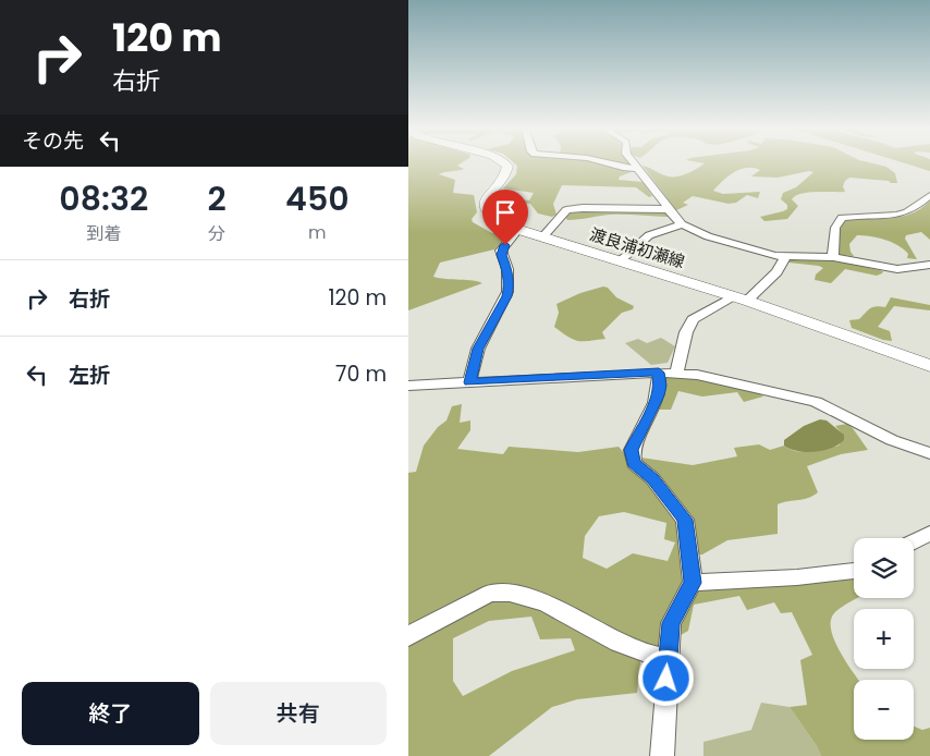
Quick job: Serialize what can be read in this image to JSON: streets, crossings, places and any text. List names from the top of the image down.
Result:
{
  "streets": {
    "main road": ["渡良浦初瀬線"]
  },
  "page": {
    "turn": ["120 m", "右折"],
    "then": "その先",
    "eta": [
      "08:32",
      "到着",
      "2",
      "分",
      "450",
      "m"
    ],
    "list": [
      {
        "name": "右折",
        "value": "120 m"
      },
      {
        "name": "左折",
        "value": "70 m"
      }
    ],
    "map_buttons": ["+", "−"],
    "buttons": ["終了", "共有"]
  }
}
